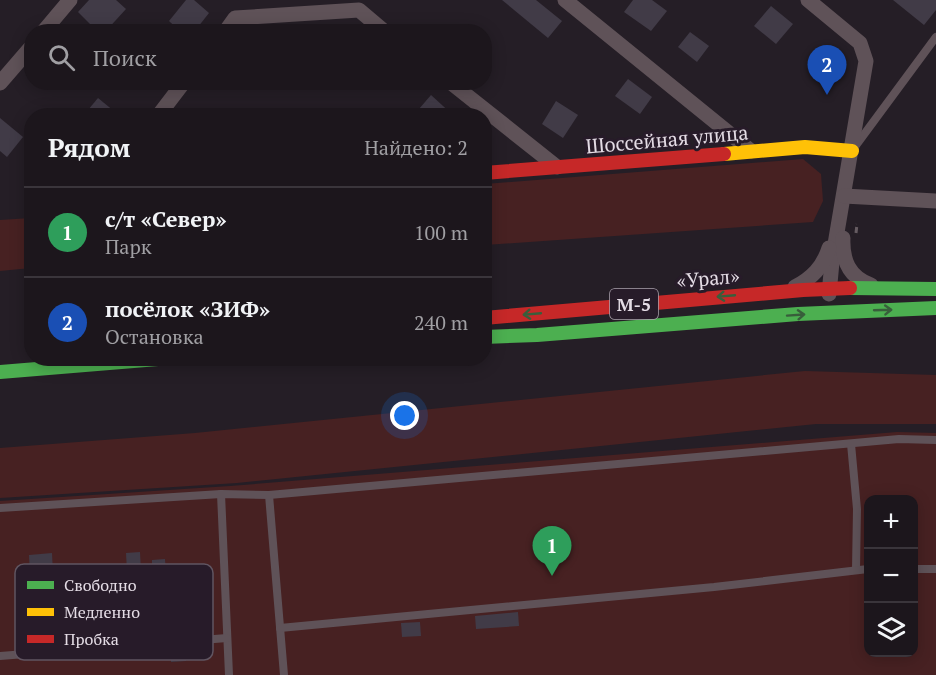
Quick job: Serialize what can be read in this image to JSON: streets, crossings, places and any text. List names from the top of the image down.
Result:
{
  "streets": {
    "main road": ["Шоссейная улица", "«Урал»", "М-5"]
  },
  "legend": ["Свободно", "Медленно", "Пробка"],
  "page": {
    "search": "Поиск",
    "pins": ["2", "1"],
    "heading": ["Рядом", "Найдено: 2"],
    "list": [
      {
        "mark": "1",
        "name": "с/т «Север»",
        "note": "Парк",
        "value": "100 m"
      },
      {
        "mark": "2",
        "name": "посёлок «ЗИФ»",
        "note": "Остановка",
        "value": "240 m"
      }
    ],
    "map_buttons": ["+", "−"]
  }
}
